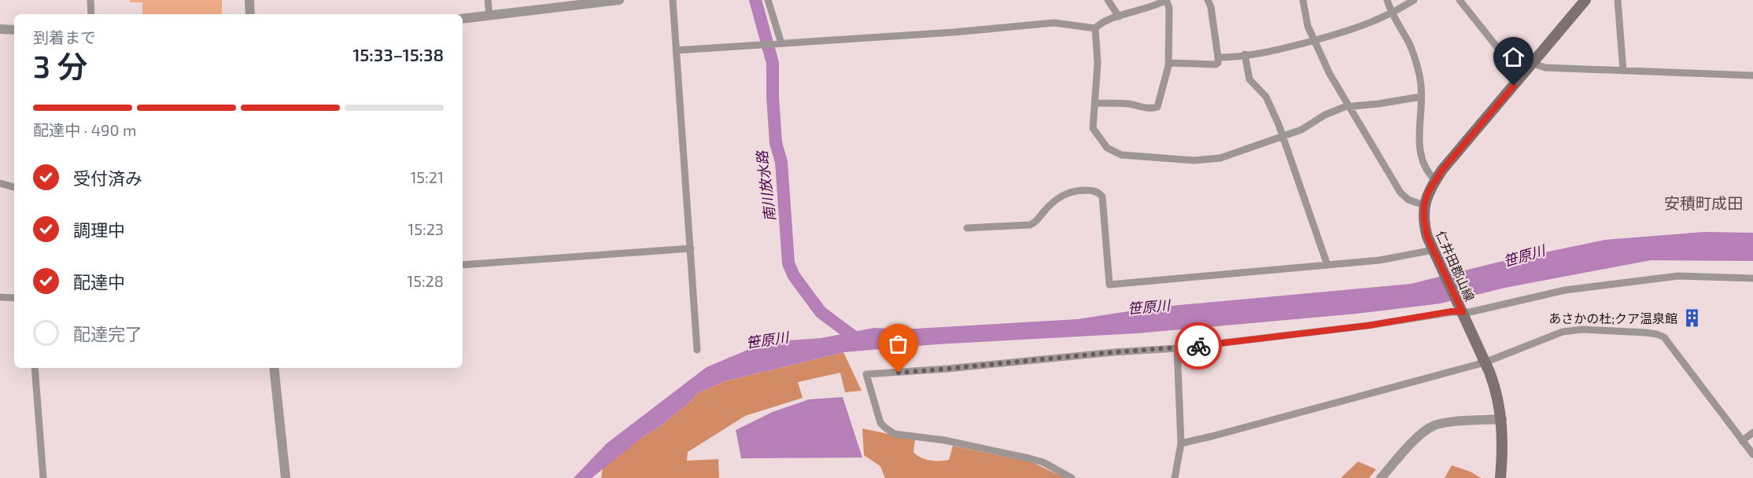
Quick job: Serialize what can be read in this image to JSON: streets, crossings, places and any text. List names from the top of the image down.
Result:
{
  "streets": {
    "main road": ["仁井田郡山線"]
  },
  "districts": ["安積町成田"],
  "water": ["南川放水路", "笹原川"],
  "places": {
    "building": ["あさかの杜;クア温泉館"]
  },
  "page": {
    "heading": ["3 分", "到着まで", "15:33–15:38"],
    "bar": "配達中 · 490 m",
    "list": [
      ["受付済み", "15:21"],
      ["調理中", "15:23"],
      ["配達中", "15:28"],
      "配達完了"
    ]
  }
}
